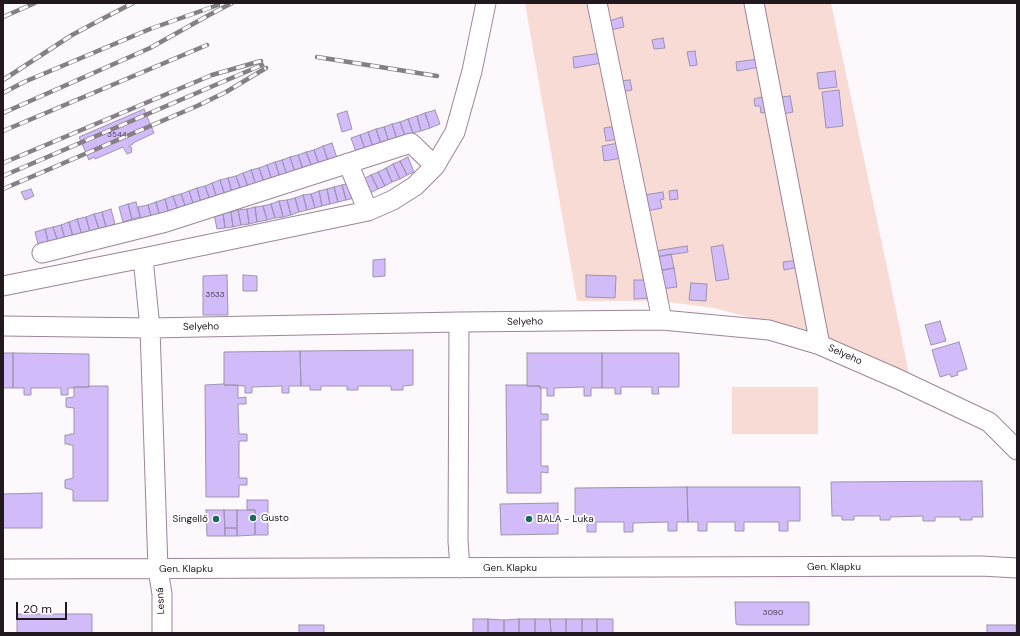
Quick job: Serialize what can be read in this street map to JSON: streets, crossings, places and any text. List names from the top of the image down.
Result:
{
  "streets": {
    "street": ["Selyeho", "Gen. Klapku", "Lesná"]
  },
  "crossings": [
    ["Selyeho", "Lesná"],
    ["Gen. Klapku", "Lesná"]
  ],
  "places": ["Gusto", "Singellő", "BALA - Luka"],
  "house_numbers": ["3544", "3533", "3090"],
  "scale_bar": "20 m"
}
